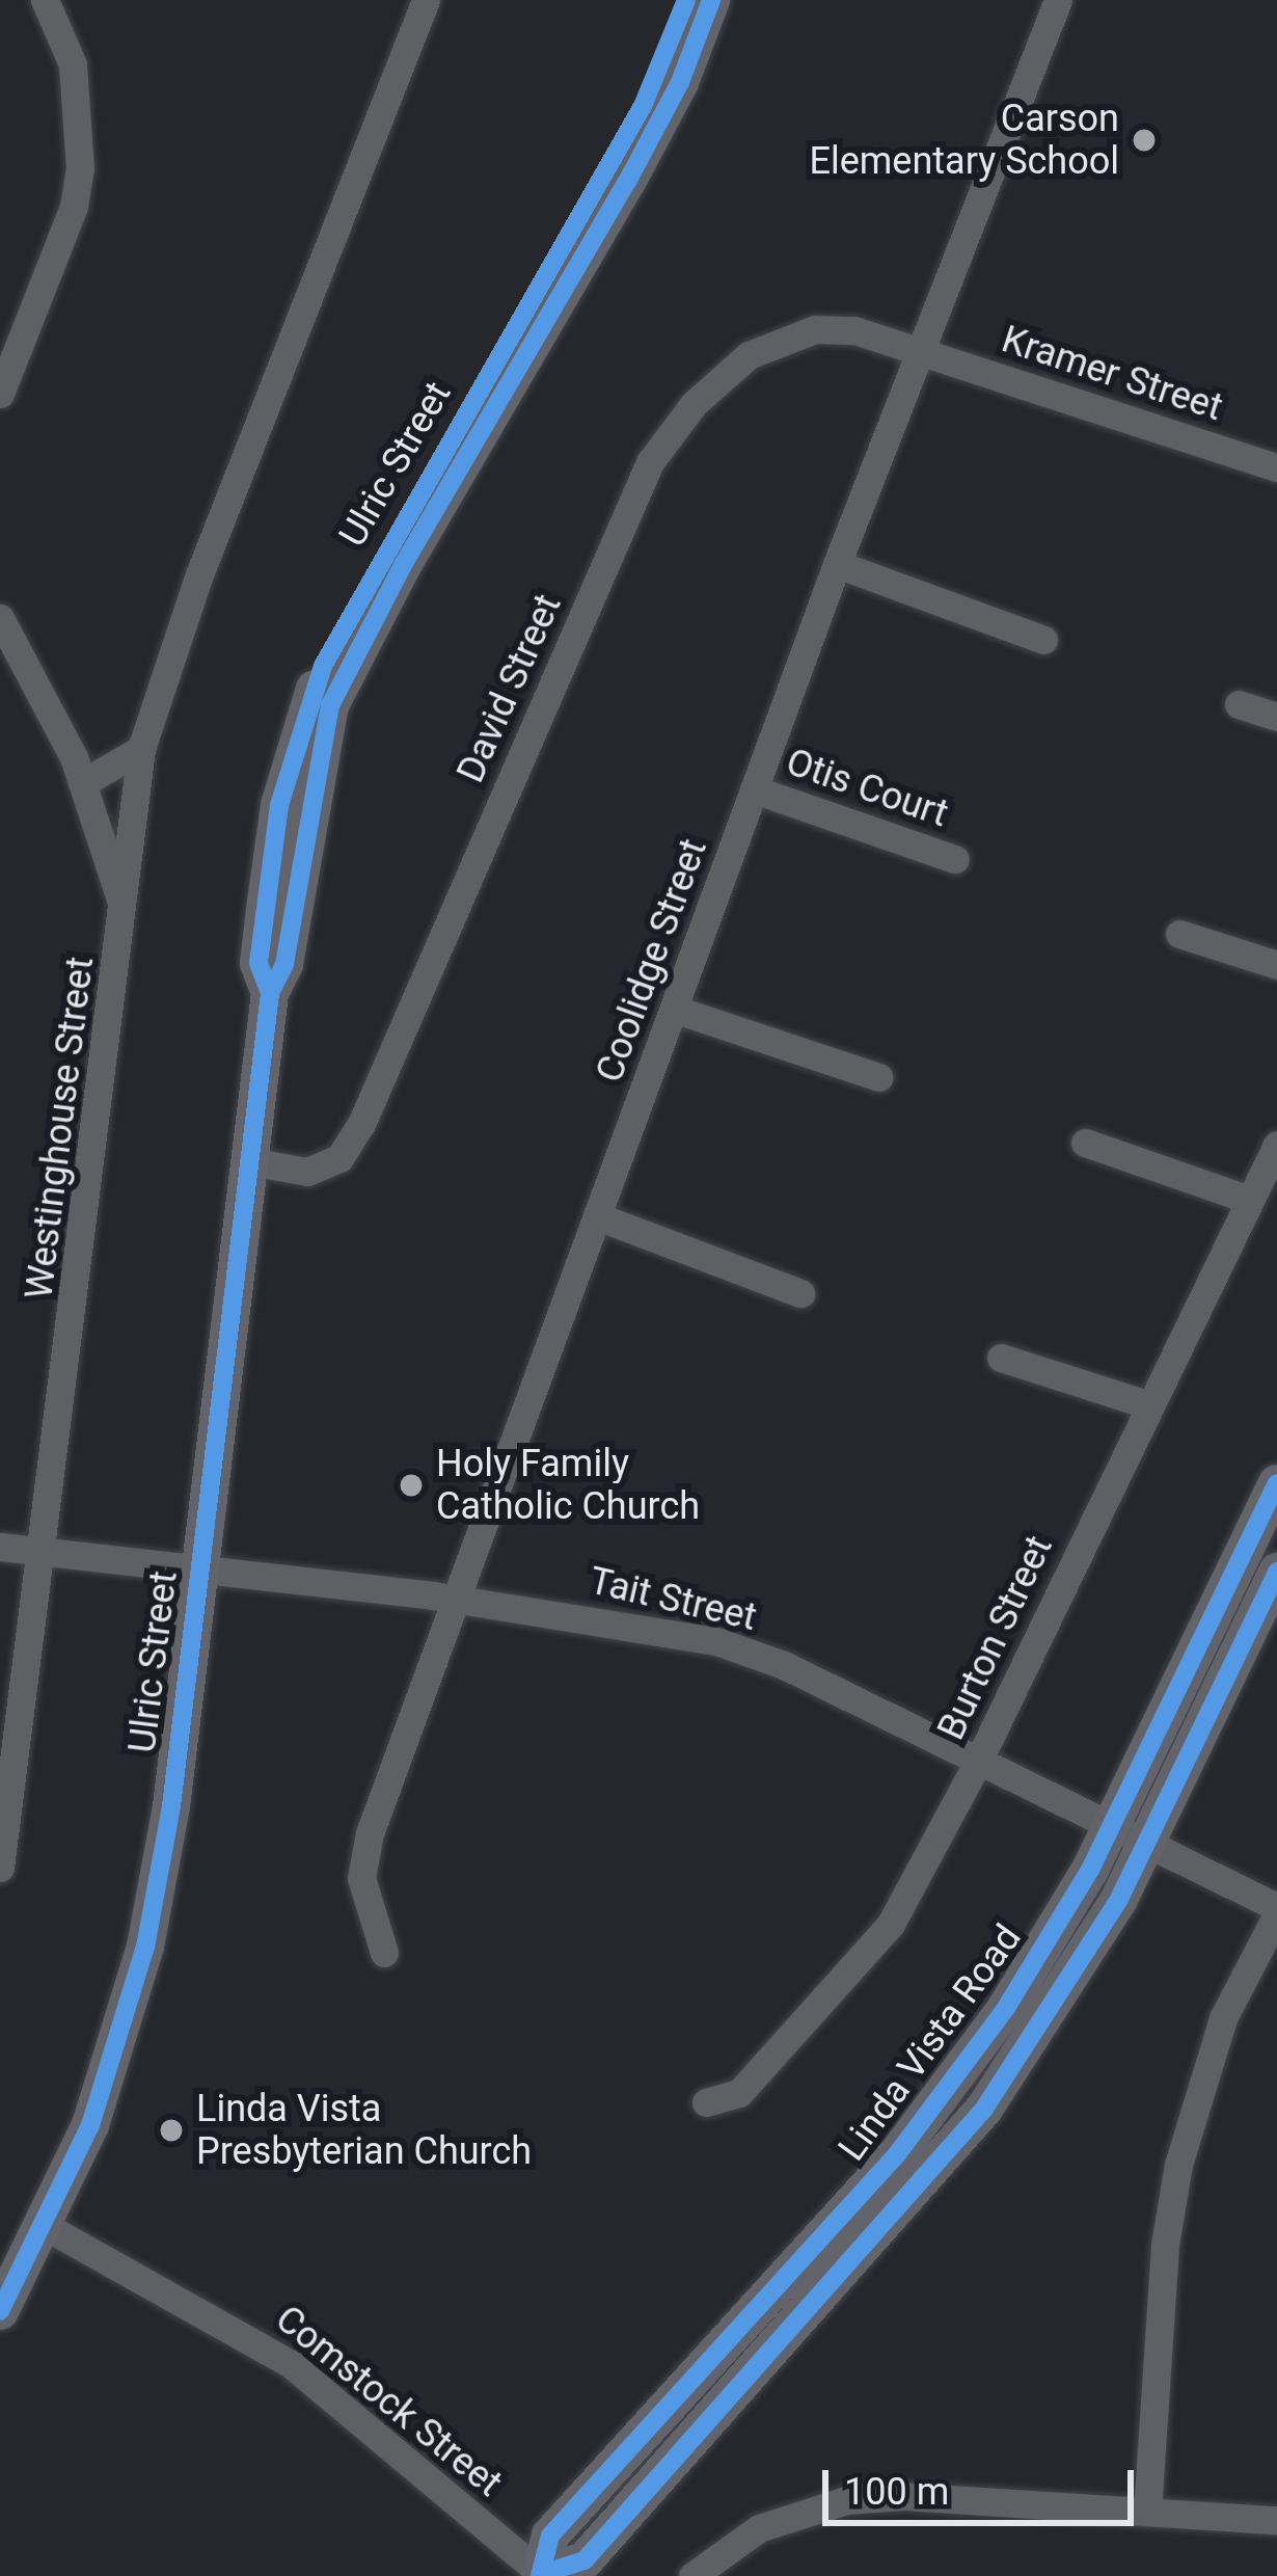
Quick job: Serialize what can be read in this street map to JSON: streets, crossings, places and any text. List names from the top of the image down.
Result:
{
  "streets": {
    "main road": ["Ulric Street", "Linda Vista Road"],
    "street": [
      "Kramer Street",
      "David Street",
      "Otis Court",
      "Coolidge Street",
      "Westinghouse Street",
      "Tait Street",
      "Burton Street",
      "Comstock Street"
    ]
  },
  "crossings": [
    ["Kramer Street", "David Street"],
    ["Kramer Street", "Coolidge Street"],
    ["Ulric Street", "David Street"],
    ["Ulric Street", "Tait Street"],
    ["Ulric Street", "Comstock Street"],
    ["David Street", "Coolidge Street"],
    ["Otis Court", "Coolidge Street"],
    ["Coolidge Street", "Tait Street"],
    ["Westinghouse Street", "Tait Street"],
    ["Tait Street", "Burton Street"],
    ["Tait Street", "Linda Vista Road"],
    ["Linda Vista Road", "Comstock Street"]
  ],
  "places": ["Carson Elementary School", "Holy Family Catholic Church", "Linda Vista Presbyterian Church"],
  "scale_bar": "100 m"
}
